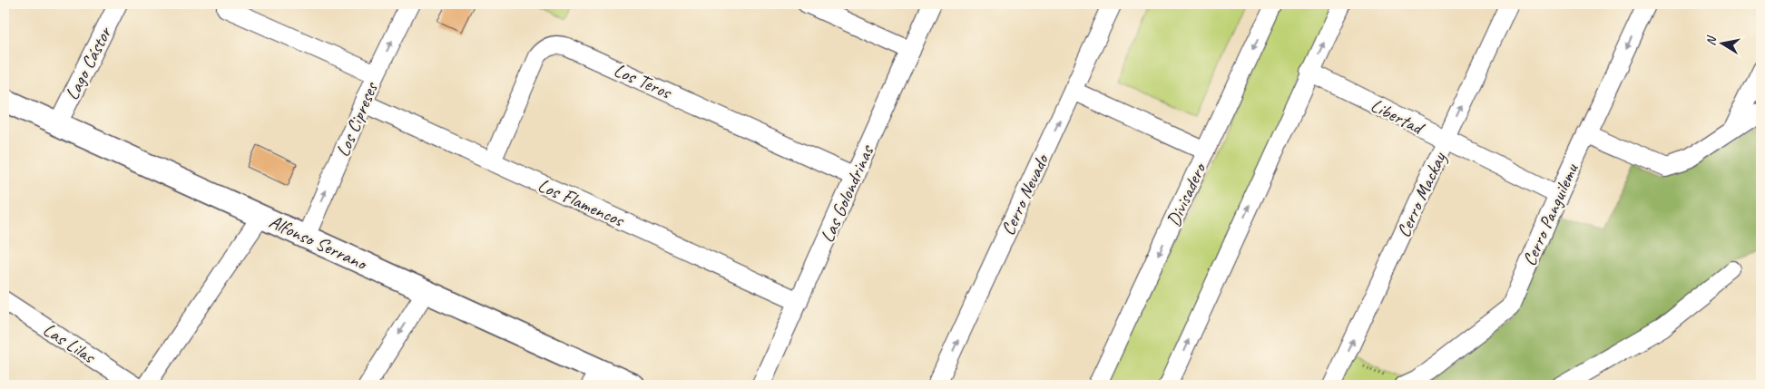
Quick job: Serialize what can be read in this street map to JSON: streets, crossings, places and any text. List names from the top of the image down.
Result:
{
  "streets": {
    "street": [
      "Lago Cástor",
      "Los Teros",
      "Libertad",
      "Los Cipreses",
      "Las Golondrinas",
      "Cerro Nevado",
      "Divisadero",
      "Cerro Mackay",
      "Los Flamencos",
      "Cerro Panguilemu",
      "Alfonso Serrano",
      "Las Lilas"
    ]
  },
  "crossings": [
    ["Lago Cástor", "Alfonso Serrano"],
    ["Los Teros", "Las Golondrinas"],
    ["Los Teros", "Los Flamencos"],
    ["Libertad", "Cerro Mackay"],
    ["Libertad", "Cerro Panguilemu"],
    ["Los Cipreses", "Los Flamencos"],
    ["Los Cipreses", "Alfonso Serrano"],
    ["Las Golondrinas", "Los Flamencos"]
  ],
  "one_way": ["Los Cipreses", "Cerro Nevado"],
  "north": "left"
}
